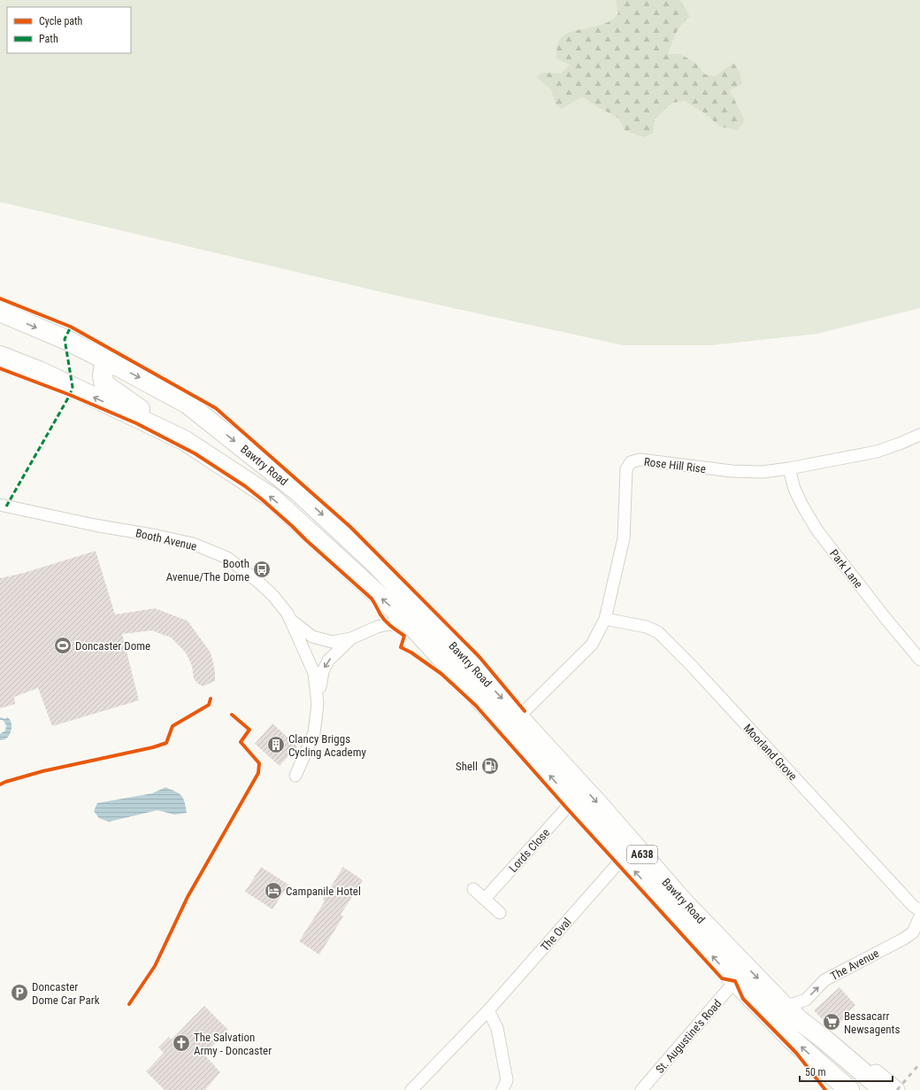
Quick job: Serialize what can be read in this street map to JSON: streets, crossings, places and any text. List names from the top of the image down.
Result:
{
  "streets": {
    "highway": ["Bawtry Road", "A638"],
    "street": [
      "Rose Hill Rise",
      "Booth Avenue",
      "Park Lane",
      "Moorland Grove",
      "Lords Close",
      "The Oval",
      "The Avenue",
      "St. Augustine's Road"
    ]
  },
  "crossings": [
    ["Bawtry Road", "Rose Hill Rise"],
    ["Bawtry Road", "Lords Close"],
    ["Bawtry Road", "The Oval"],
    ["Bawtry Road", "The Avenue"],
    ["Bawtry Road", "St. Augustine's Road"],
    ["Rose Hill Rise", "Park Lane"],
    ["Rose Hill Rise", "Moorland Grove"]
  ],
  "one_way": ["The Avenue"],
  "places": {
    "bus stop": ["Booth Avenue/The Dome"],
    "sports": ["Doncaster Dome"],
    "building": ["Clancy Briggs Cycling Academy"],
    "fuel station": ["Shell"],
    "hotel": ["Campanile Hotel"],
    "parking": ["Doncaster Dome Car Park"],
    "supermarket": ["Bessacarr Newsagents"],
    "church": ["The Salvation Army - Doncaster"]
  },
  "legend": ["Cycle path", "Path"],
  "scale_bar": "50 m"
}
